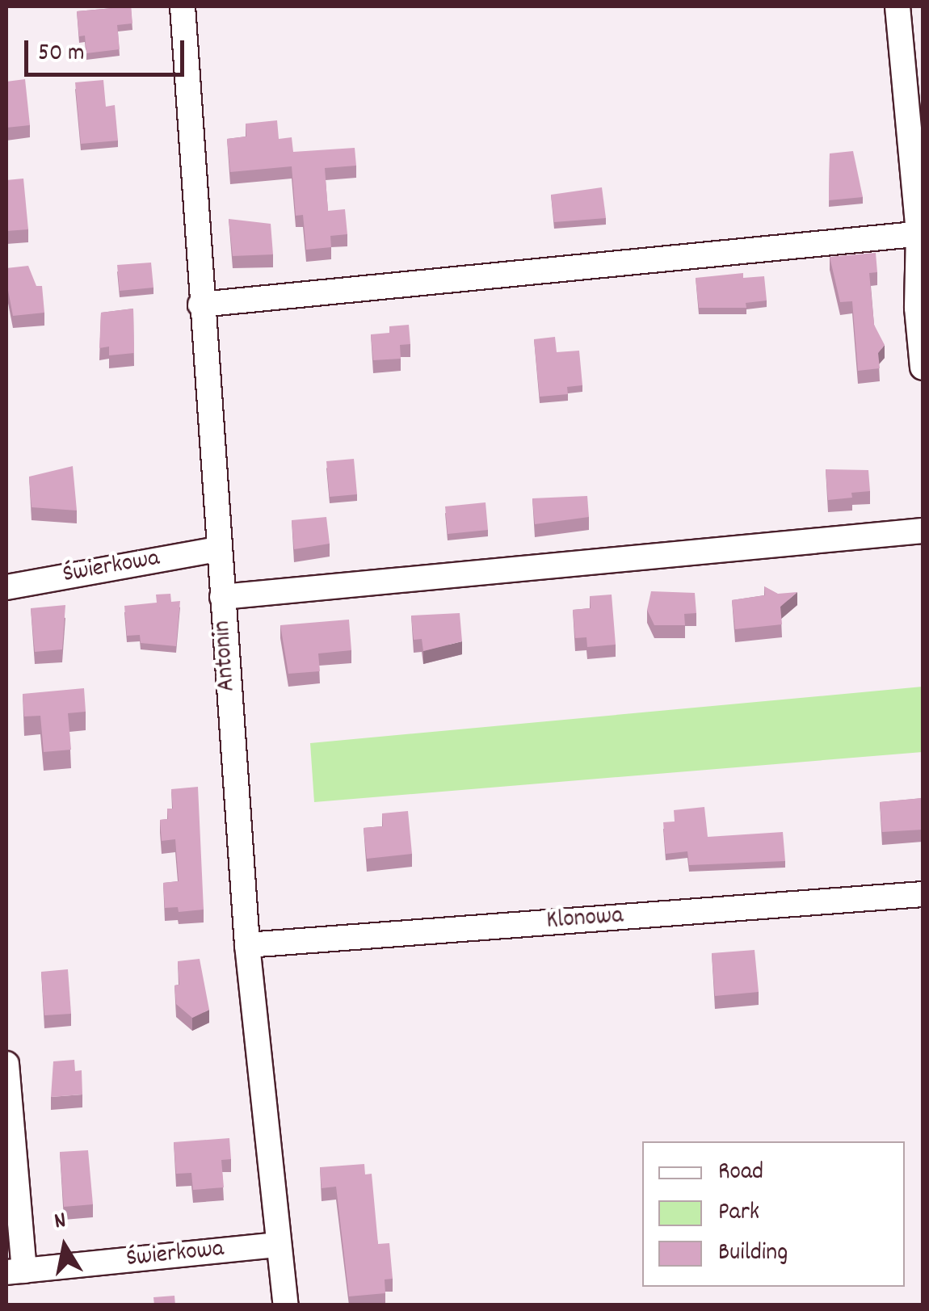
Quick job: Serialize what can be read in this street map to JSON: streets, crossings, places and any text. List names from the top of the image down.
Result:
{
  "streets": {
    "street": ["Świerkowa", "Antonin", "Klonowa"]
  },
  "crossings": [
    ["Świerkowa", "Antonin"],
    ["Antonin", "Klonowa"]
  ],
  "legend": ["Road", "Park", "Building"],
  "scale_bar": "50 m",
  "north": "top"
}
